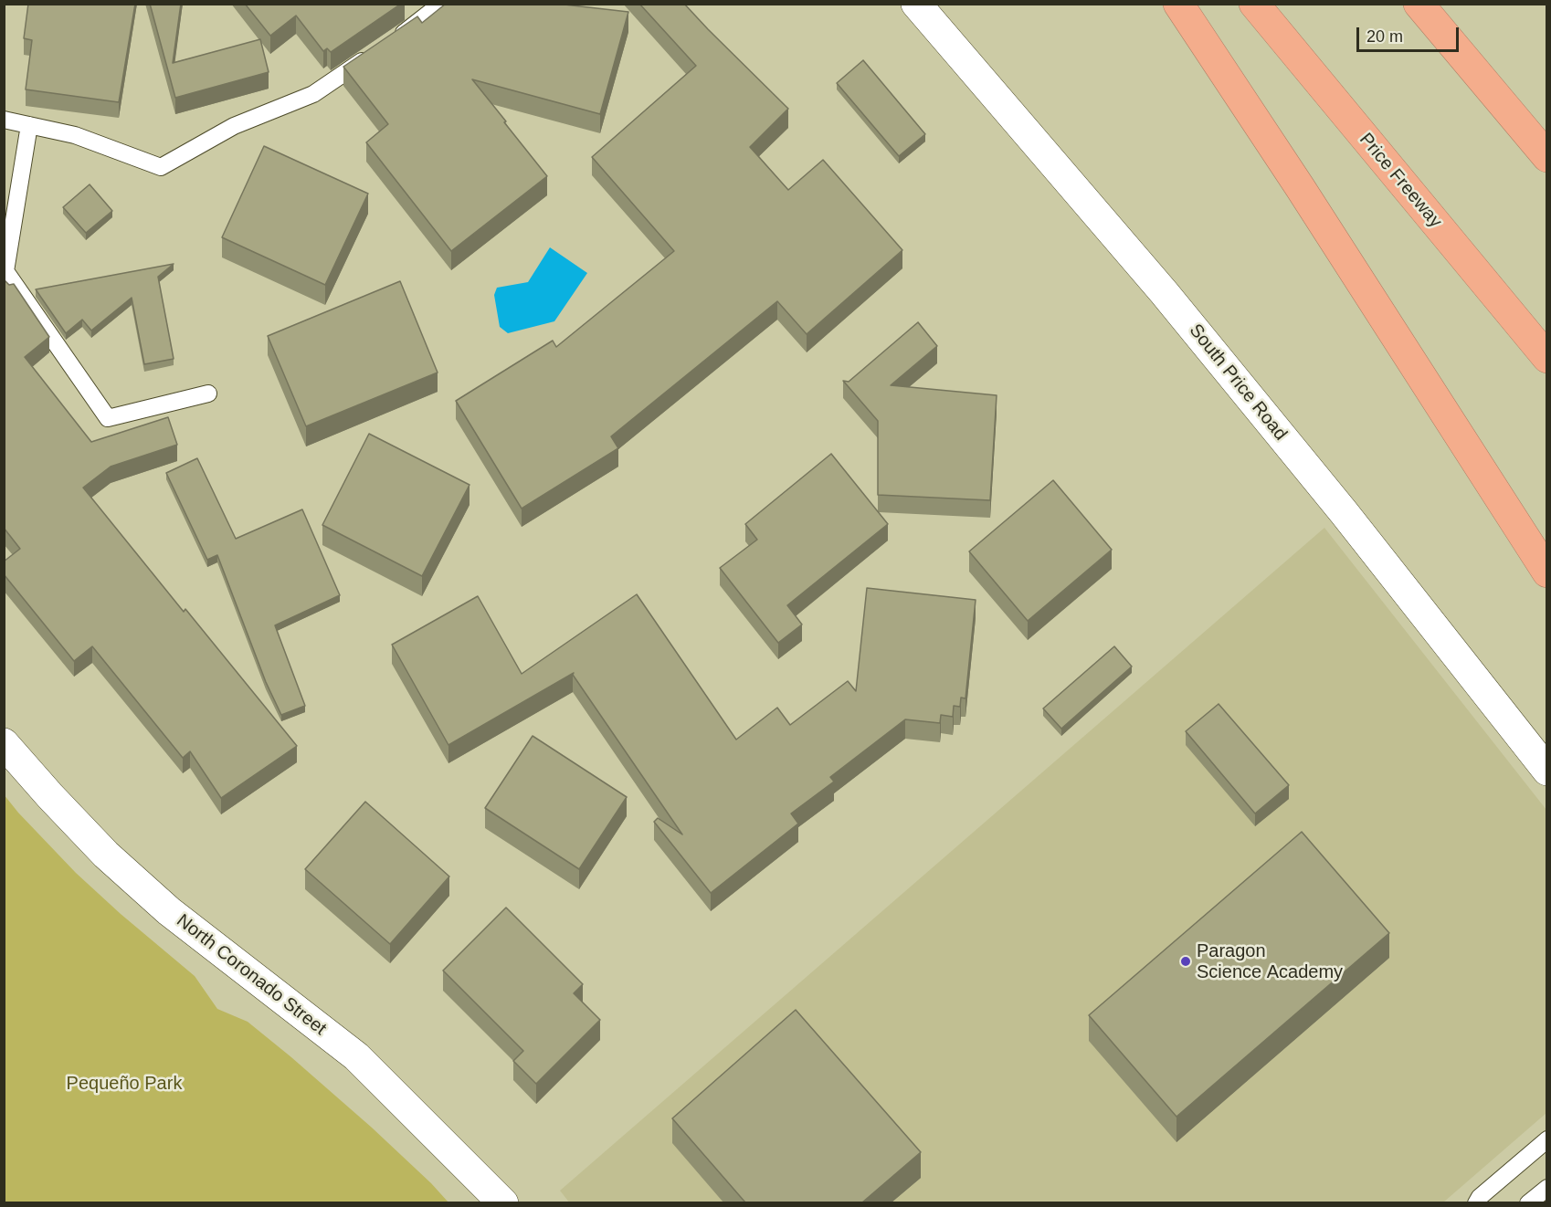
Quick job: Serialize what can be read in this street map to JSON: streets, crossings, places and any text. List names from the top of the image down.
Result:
{
  "streets": {
    "highway": ["Price Freeway"],
    "main road": ["South Price Road", "North Coronado Street"]
  },
  "parks": ["Pequeño Park"],
  "places": ["Paragon Science Academy"],
  "scale_bar": "20 m"
}
